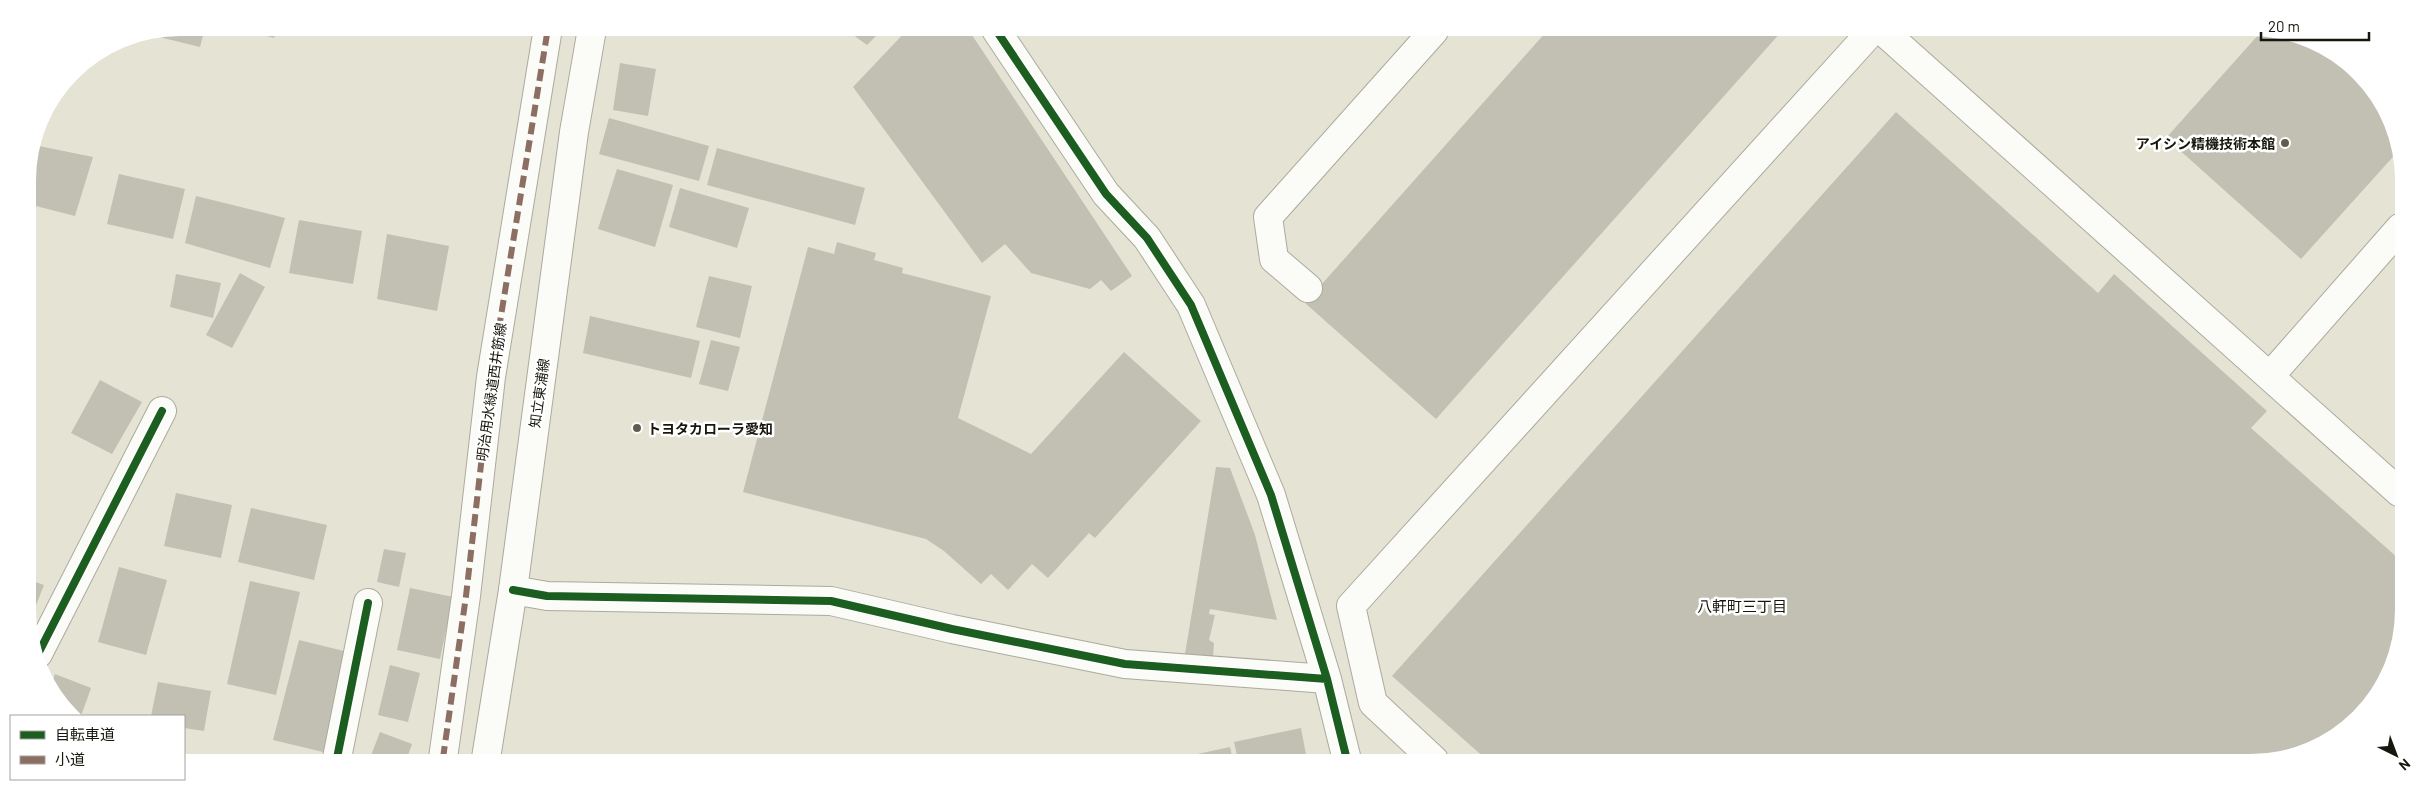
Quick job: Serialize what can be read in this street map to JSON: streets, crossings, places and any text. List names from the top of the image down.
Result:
{
  "streets": {
    "street": ["明治用水緑道西井筋線", "知立東浦線"]
  },
  "districts": ["八軒町三丁目"],
  "places": ["アイシン精機技術本館", "トヨタカローラ愛知"],
  "legend": ["自転車道", "小道"],
  "scale_bar": "20 m",
  "north": "bottom right"
}
